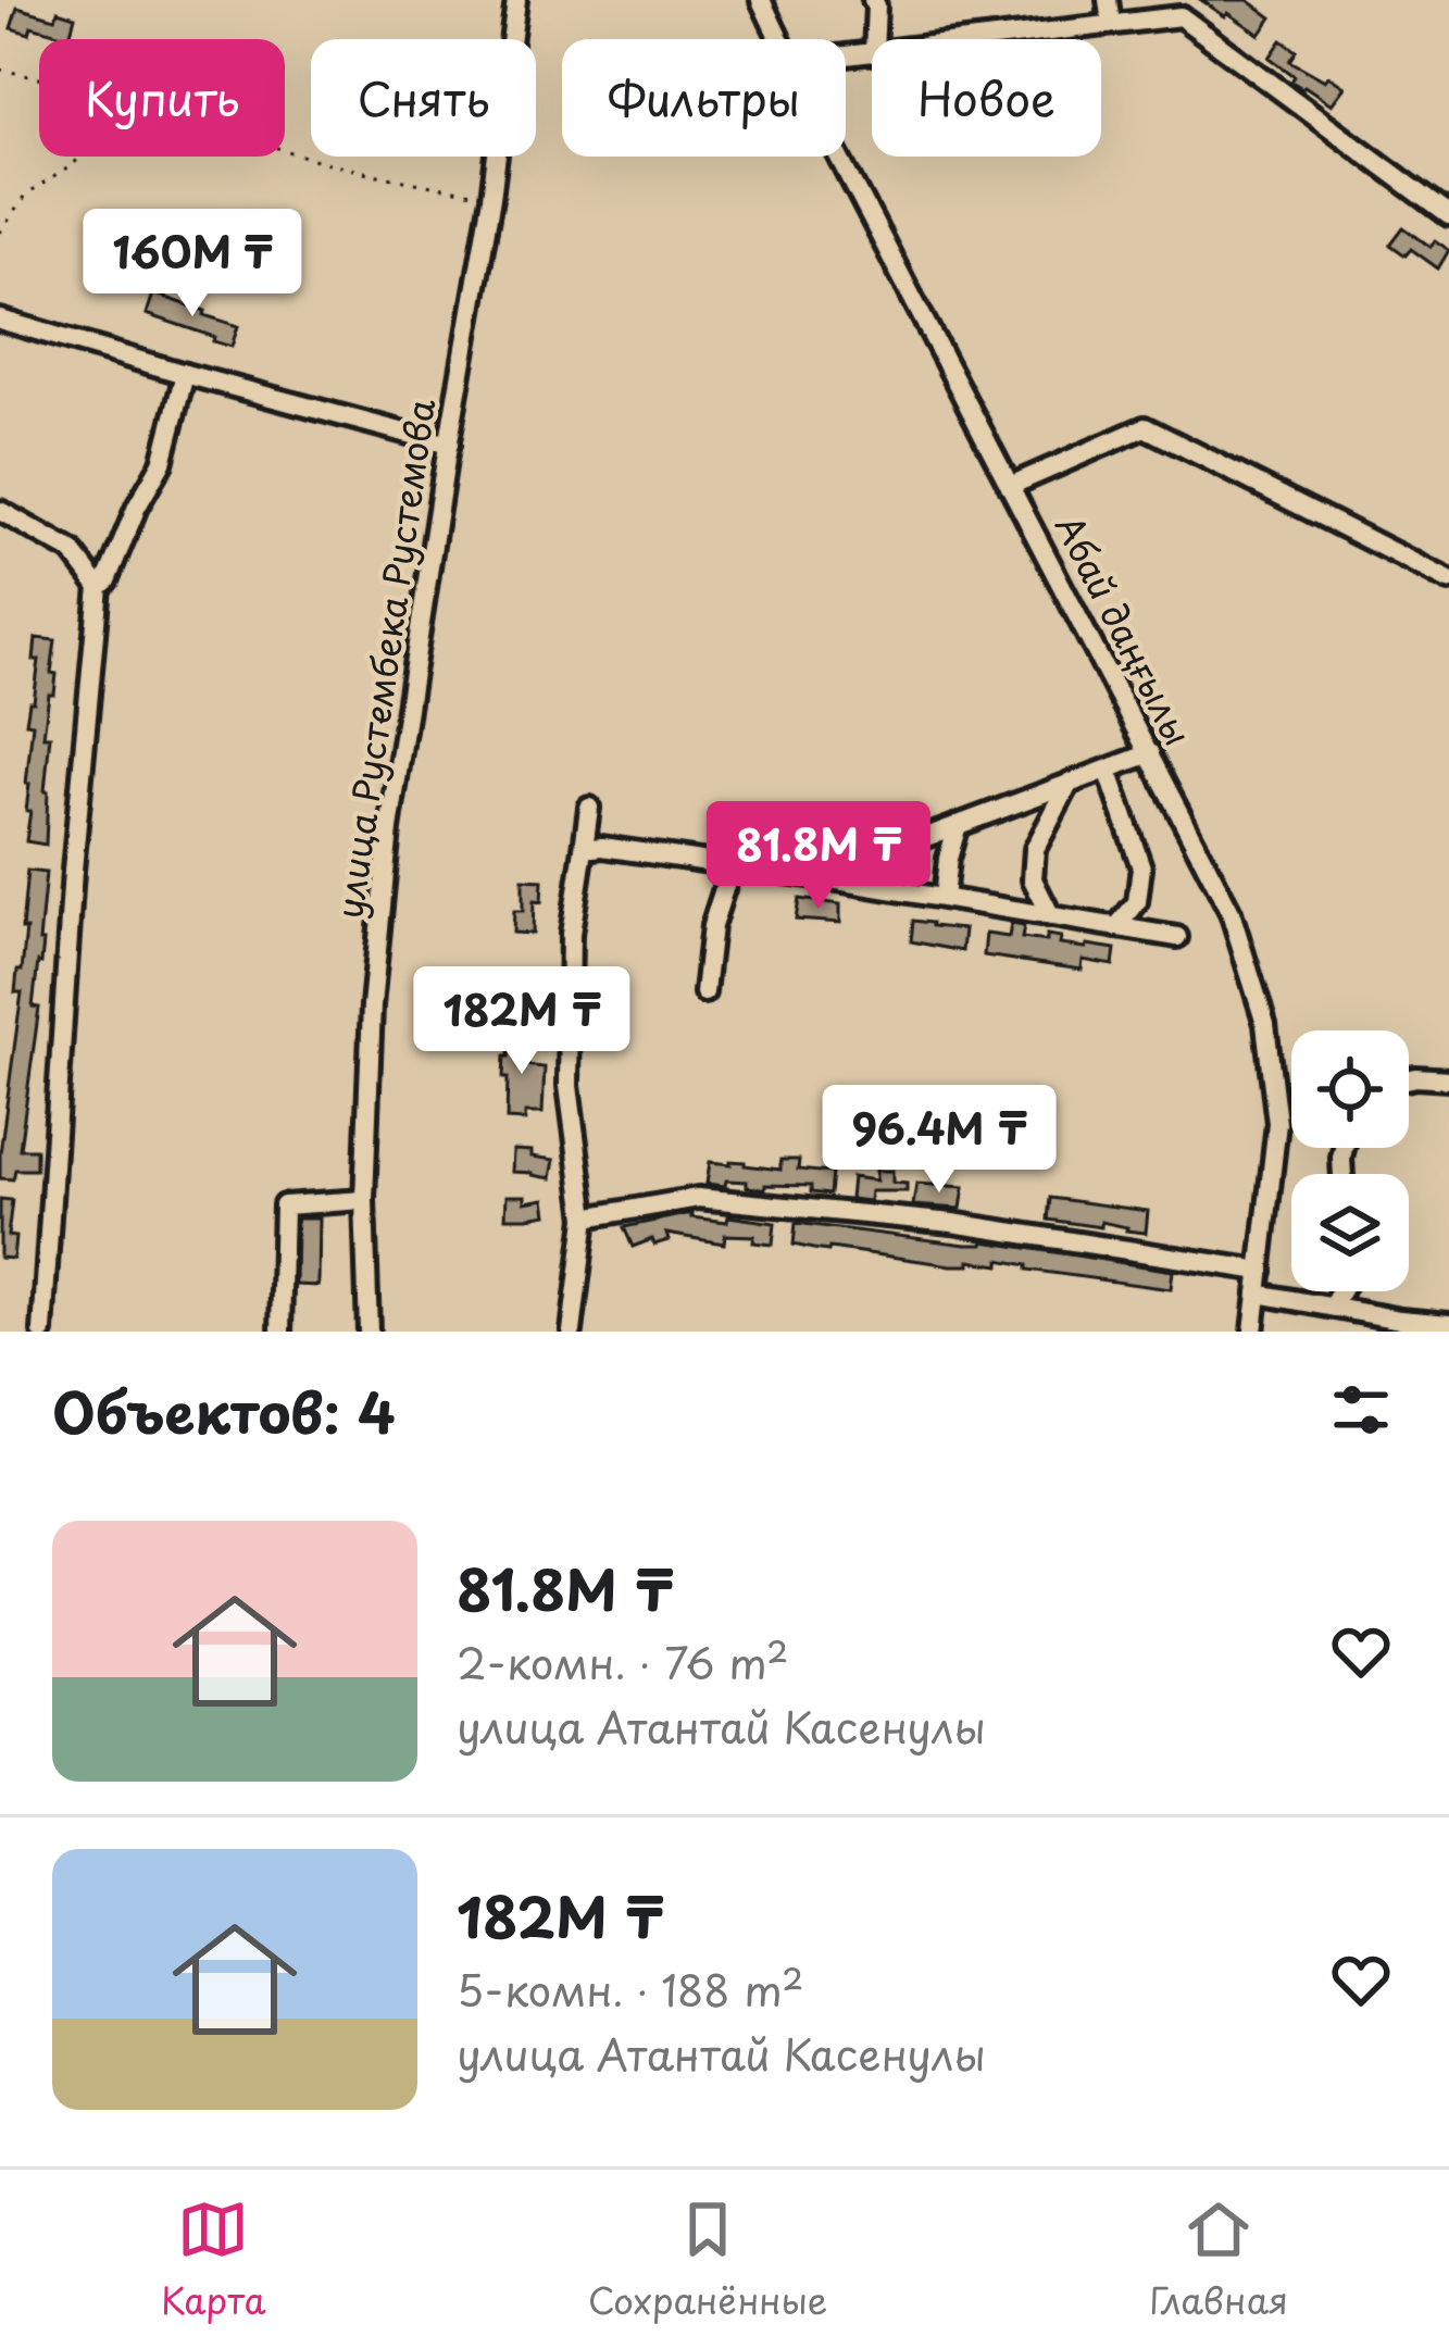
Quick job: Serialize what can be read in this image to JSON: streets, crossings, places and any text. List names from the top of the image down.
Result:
{
  "streets": {
    "street": ["Абай даңғылы", "улица Рустембека Рустемова"]
  },
  "page": {
    "chip": [
      "Купить",
      "Снять",
      "Фильтры",
      "Новое"
    ],
    "price": [
      "160M ₸",
      "81.8M ₸",
      "182M ₸",
      "96.4M ₸"
    ],
    "heading": "Объектов: 4",
    "list": [
      {
        "name": "81.8M ₸",
        "note": "2-комн. · 76 m² · улица Атантай Касенулы"
      },
      {
        "name": "182M ₸",
        "note": "5-комн. · 188 m² · улица Атантай Касенулы"
      }
    ],
    "tabs": ["Карта", "Сохранённые", "Главная"]
  }
}
